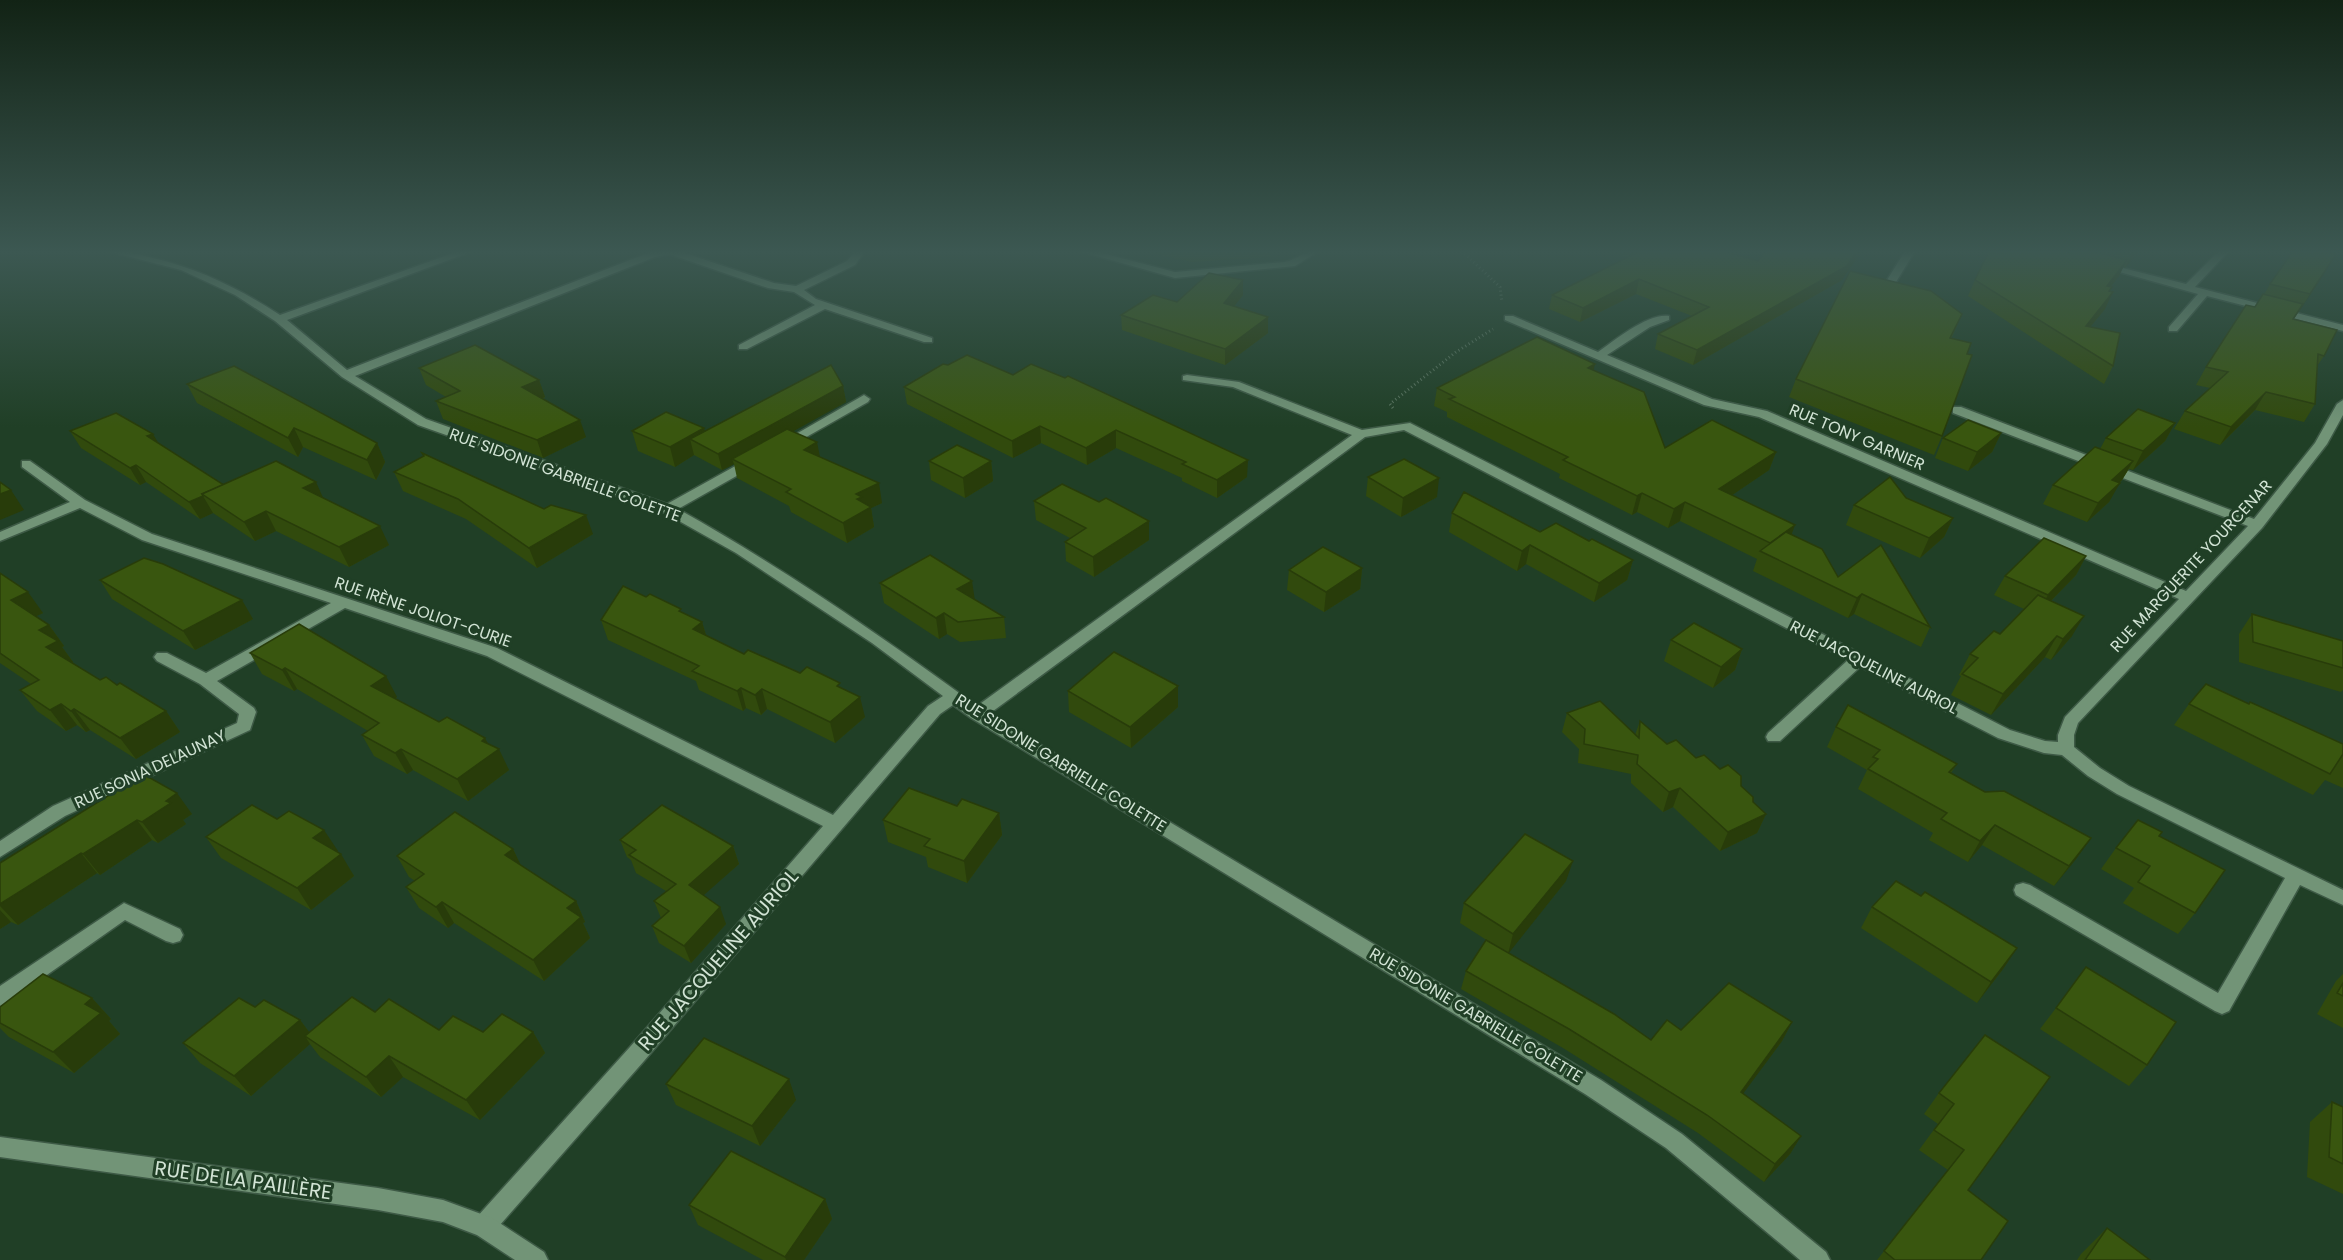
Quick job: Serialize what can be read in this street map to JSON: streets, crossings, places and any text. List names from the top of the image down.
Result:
{
  "streets": {
    "street": [
      "RUE TONY GARNIER",
      "RUE SIDONIE GABRIELLE COLETTE",
      "RUE MARGUERITE YOURCENAR",
      "RUE IRÈNE JOLIOT-CURIE",
      "RUE JACQUELINE AURIOL",
      "RUE SONIA DELAUNAY",
      "RUE DE LA PAILLÈRE"
    ]
  },
  "crossings": [
    ["RUE TONY GARNIER", "RUE MARGUERITE YOURCENAR"],
    ["RUE SIDONIE GABRIELLE COLETTE", "RUE JACQUELINE AURIOL"],
    ["RUE MARGUERITE YOURCENAR", "RUE JACQUELINE AURIOL"],
    ["RUE IRÈNE JOLIOT-CURIE", "RUE JACQUELINE AURIOL"],
    ["RUE JACQUELINE AURIOL", "RUE DE LA PAILLÈRE"]
  ]
}
